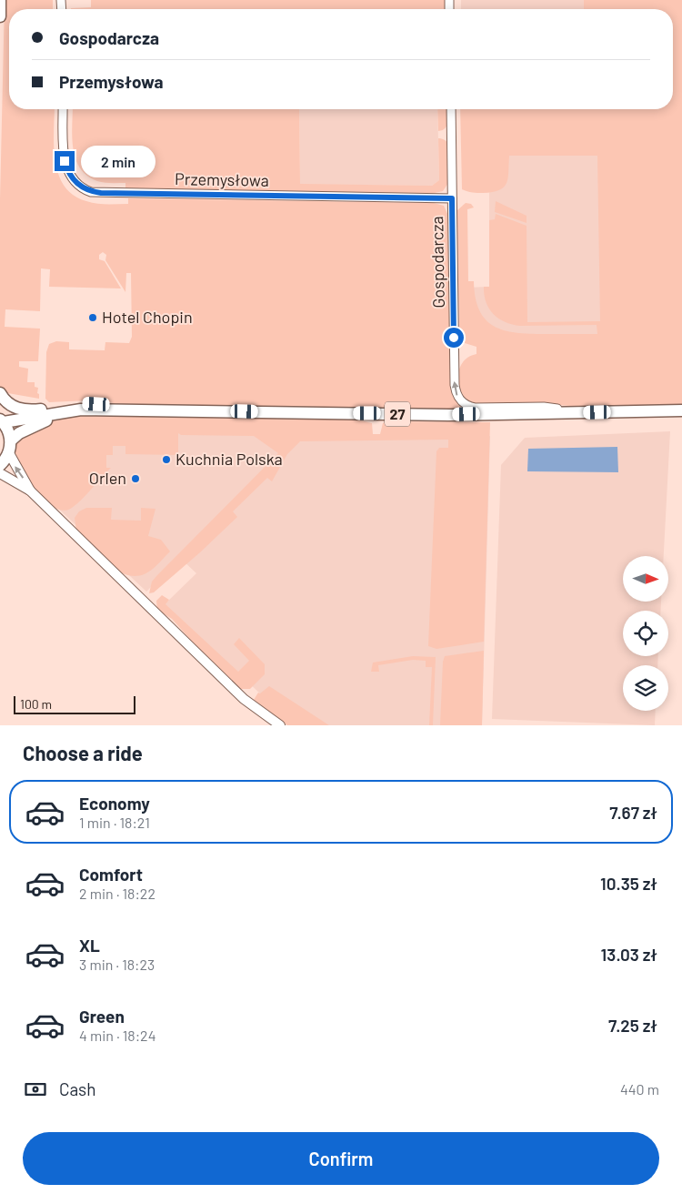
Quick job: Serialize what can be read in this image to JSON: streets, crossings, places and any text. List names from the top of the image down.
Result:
{
  "streets": {
    "main road": ["27"],
    "street": ["Przemysłowa", "Gospodarcza"]
  },
  "crossings": [
    ["Przemysłowa", "Gospodarcza"],
    ["Gospodarcza", "27"]
  ],
  "places": ["Hotel Chopin", "Kuchnia Polska", "Orlen"],
  "scale_bar": "100 m",
  "north": "right",
  "page": {
    "banner": ["Gospodarcza", "Przemysłowa"],
    "bubble": "2 min",
    "scale": "100 m",
    "heading": "Choose a ride",
    "list": [
      {
        "name": "Economy",
        "note": "1 min · 18:21",
        "value": "7.67 zł"
      },
      {
        "name": "Comfort",
        "note": "2 min · 18:22",
        "value": "10.35 zł"
      },
      {
        "name": "XL",
        "note": "3 min · 18:23",
        "value": "13.03 zł"
      },
      {
        "name": "Green",
        "note": "4 min · 18:24",
        "value": "7.25 zł"
      }
    ],
    "pay": ["Cash", "440 m"],
    "buttons": "Confirm"
  }
}
